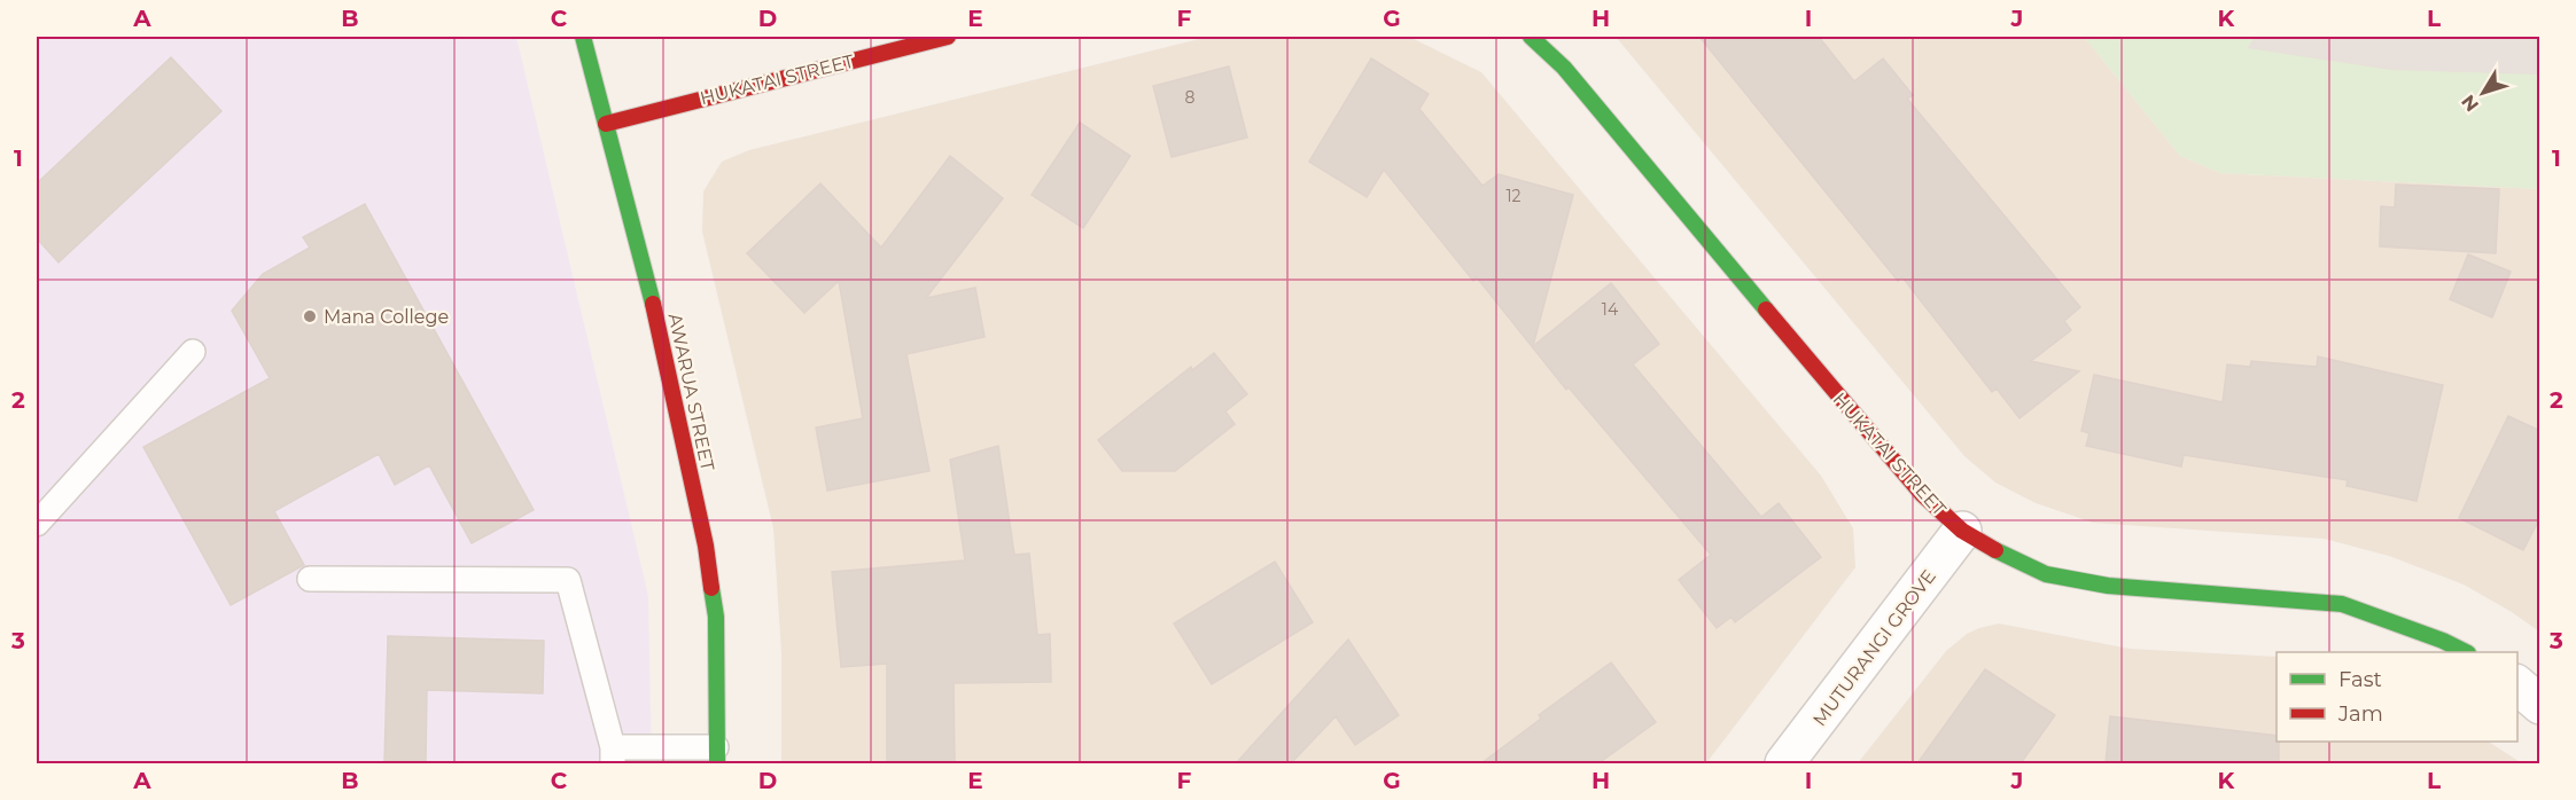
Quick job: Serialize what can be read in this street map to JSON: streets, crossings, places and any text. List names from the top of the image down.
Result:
{
  "streets": {
    "street": ["HUKATAI STREET", "AWARUA STREET", "MUTURANGI GROVE"]
  },
  "crossings": [
    ["HUKATAI STREET", "AWARUA STREET"],
    ["HUKATAI STREET", "MUTURANGI GROVE"]
  ],
  "places": ["Mana College"],
  "house_numbers": ["8", "12", "14"],
  "legend": ["Fast", "Jam"],
  "north": "bottom left",
  "grid": {
    "columns": [
      "A",
      "B",
      "C",
      "D",
      "E",
      "F",
      "G",
      "H",
      "I",
      "J",
      "K",
      "L"
    ],
    "rows": ["1", "2", "3"]
  }
}
